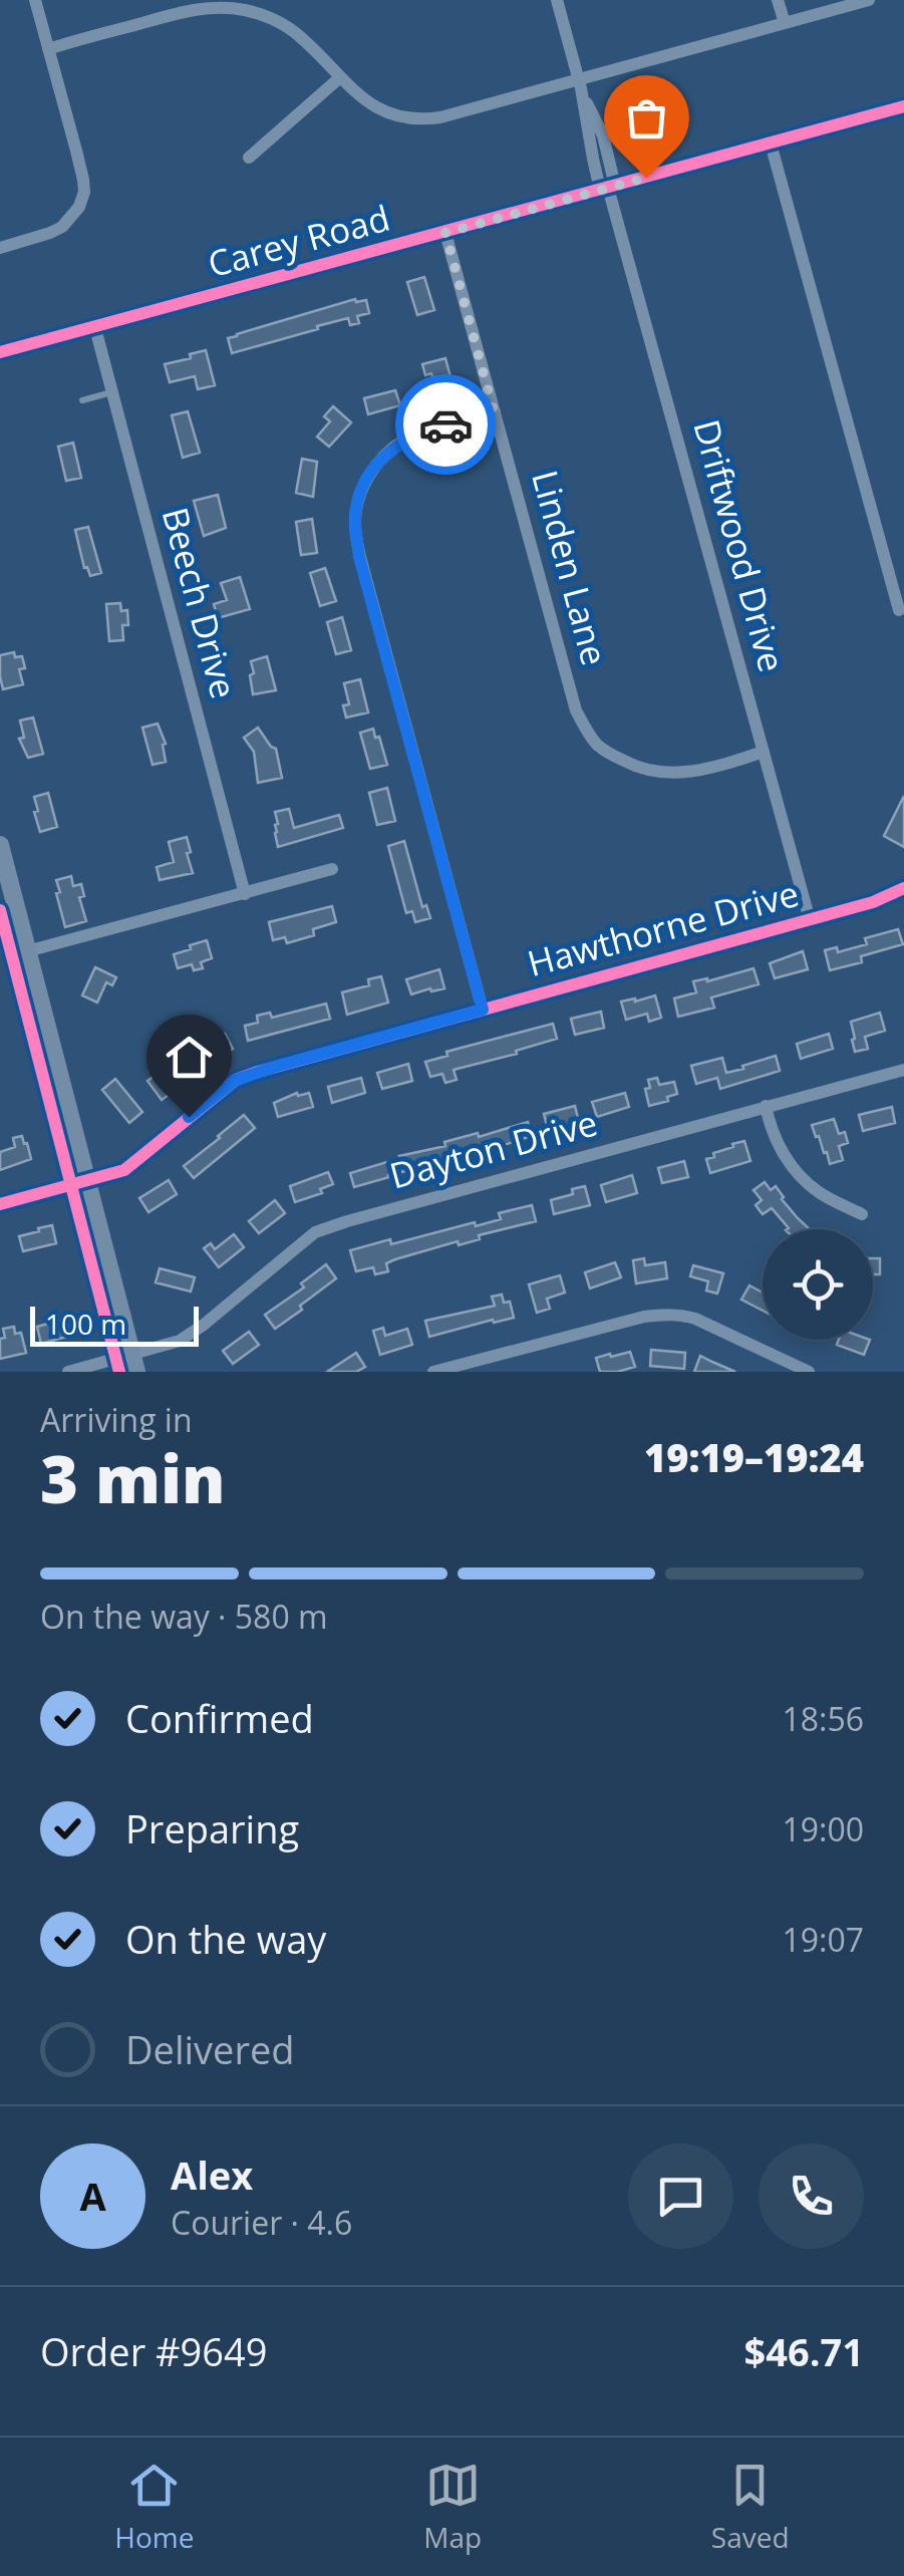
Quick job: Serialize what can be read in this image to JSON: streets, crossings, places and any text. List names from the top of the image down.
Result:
{
  "streets": {
    "street": [
      "Carey Road",
      "Driftwood Drive",
      "Linden Lane",
      "Beech Drive",
      "Hawthorne Drive",
      "Dayton Drive"
    ]
  },
  "crossings": [
    ["Carey Road", "Driftwood Drive"],
    ["Carey Road", "Linden Lane"],
    ["Carey Road", "Beech Drive"],
    ["Driftwood Drive", "Linden Lane"],
    ["Driftwood Drive", "Hawthorne Drive"]
  ],
  "scale_bar": "100 m",
  "page": {
    "scale": "100 m",
    "heading": ["3 min", "Arriving in", "19:19–19:24"],
    "panel": [
      "Alex",
      "Courier · 4.6",
      "Order #9649",
      "$46.71"
    ],
    "bar": "On the way · 580 m",
    "list": [
      ["Confirmed", "18:56"],
      ["Preparing", "19:00"],
      ["On the way", "19:07"],
      "Delivered"
    ],
    "round": "A",
    "tabs": ["Home", "Map", "Saved"]
  }
}
